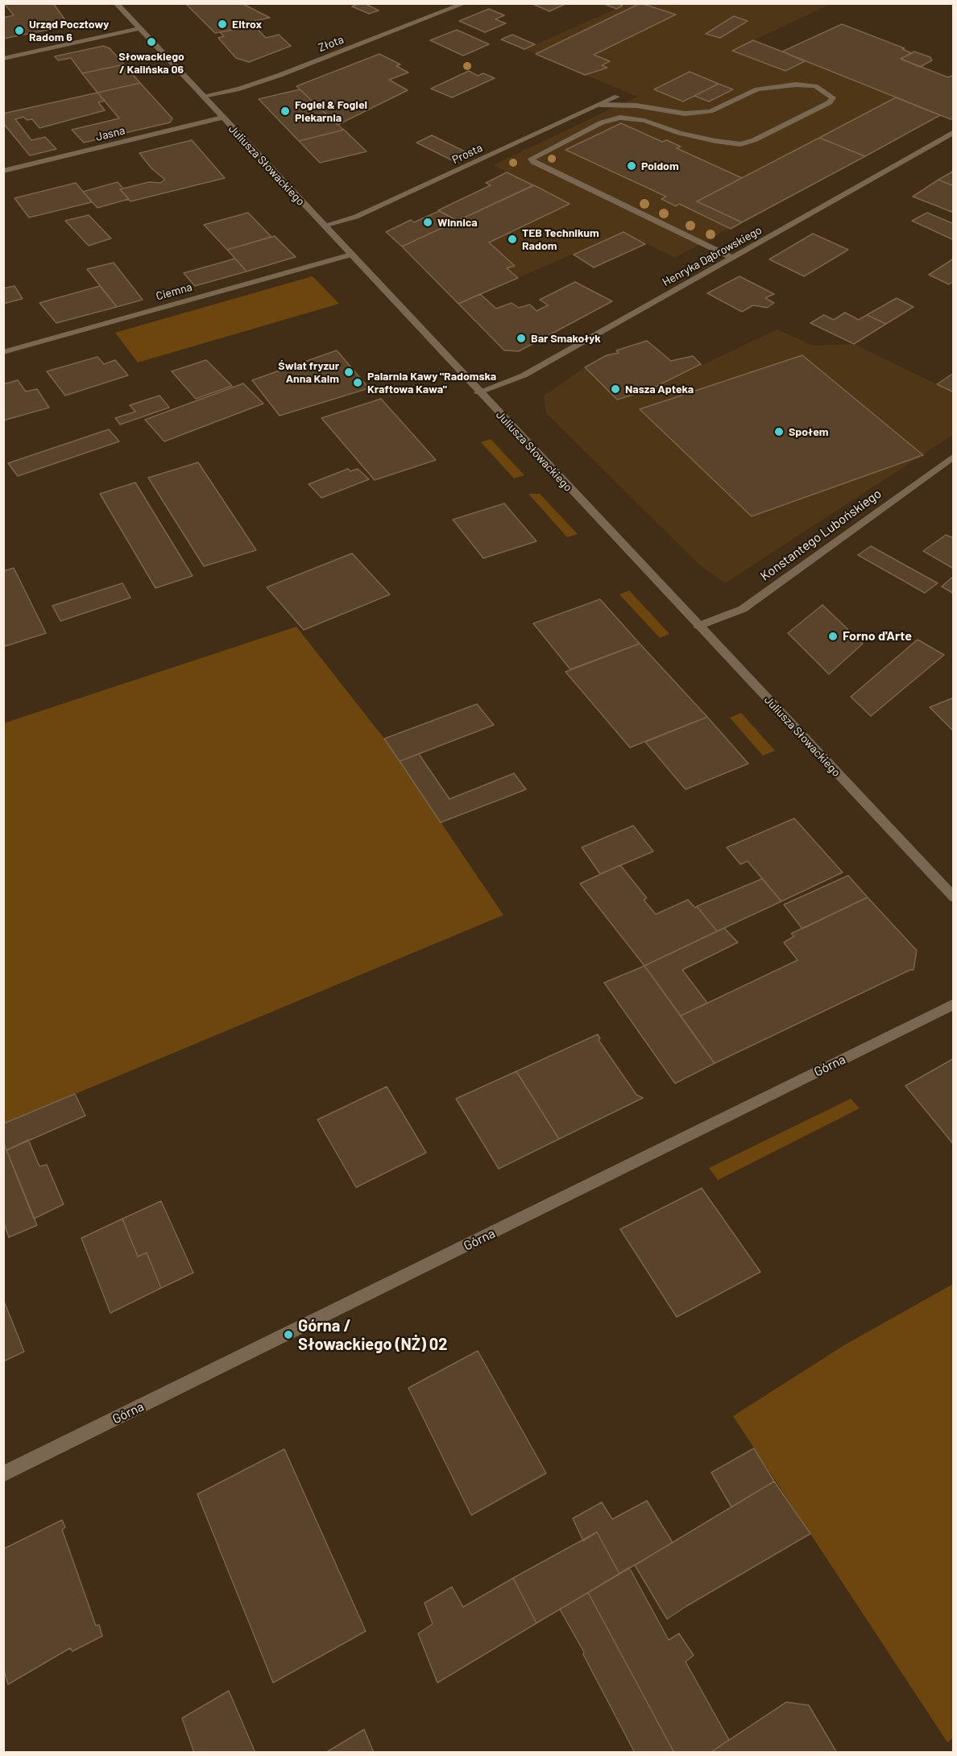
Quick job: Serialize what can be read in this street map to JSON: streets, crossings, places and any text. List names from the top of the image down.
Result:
{
  "streets": {
    "street": [
      "Złota",
      "Jasna",
      "Prosta",
      "Juliusza Słowackiego",
      "Henryka Dąbrowskiego",
      "Ciemna",
      "Konstantego Lubońskiego",
      "Górna"
    ]
  },
  "crossings": [
    ["Złota", "Juliusza Słowackiego"],
    ["Jasna", "Juliusza Słowackiego"],
    ["Prosta", "Juliusza Słowackiego"],
    ["Juliusza Słowackiego", "Henryka Dąbrowskiego"],
    ["Juliusza Słowackiego", "Ciemna"],
    ["Juliusza Słowackiego", "Konstantego Lubońskiego"]
  ],
  "places": [
    "Eltrox",
    "Urząd Pocztowy Radom 6",
    "Słowackiego / Kalińska 06",
    "Fogiel & Fogiel Piekarnia",
    "Poldom",
    "Winnica",
    "TEB Technikum Radom",
    "Bar Smakołyk",
    "Świat fryzur Anna Kaim",
    "Palarnia Kawy \"Radomska Kraftowa Kawa\"",
    "Nasza Apteka",
    "Społem",
    "Forno d'Arte",
    "Górna / Słowackiego (NŻ) 02"
  ]
}
